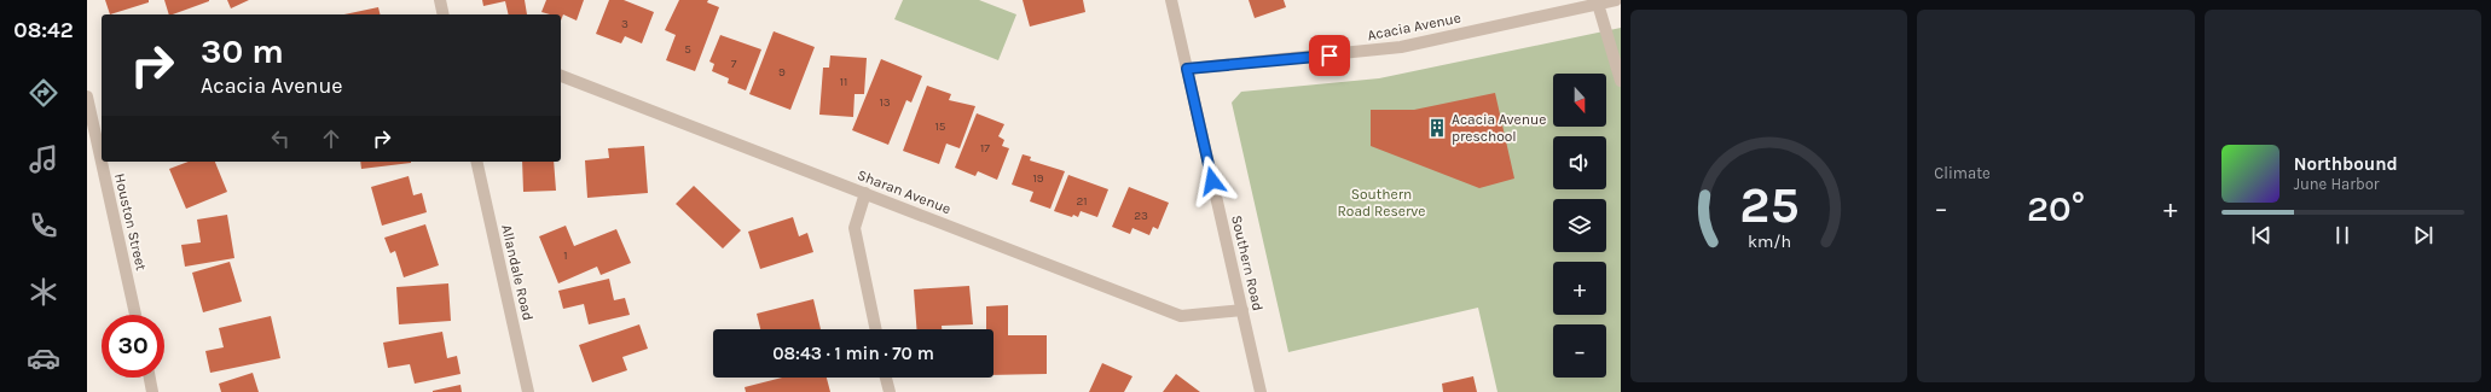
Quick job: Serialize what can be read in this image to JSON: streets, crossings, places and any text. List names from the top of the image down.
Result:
{
  "streets": {
    "street": [
      "Acacia Avenue",
      "Sharan Avenue",
      "Houston Street",
      "Southern Road",
      "Allandale Road"
    ]
  },
  "crossings": [
    ["Acacia Avenue", "Southern Road"],
    ["Sharan Avenue", "Southern Road"]
  ],
  "parks": ["Southern Road Reserve"],
  "places": {
    "building": ["Acacia Avenue preschool"]
  },
  "house_numbers": [
    "3",
    "5",
    "7",
    "9",
    "11",
    "13",
    "15",
    "17",
    "19",
    "21",
    "23",
    "1"
  ],
  "north": "bottom",
  "page": {
    "tabs": "08:42",
    "tile": "Climate",
    "turn": ["30 m", "Acacia Avenue"],
    "map_buttons": ["+", "−"],
    "song": ["Northbound", "June Harbor"],
    "heat": ["−", "20°", "+"],
    "limit": "30",
    "trip": "08:43 · 1 min · 70 m",
    "gauge": ["25", "km/h"]
  }
}
